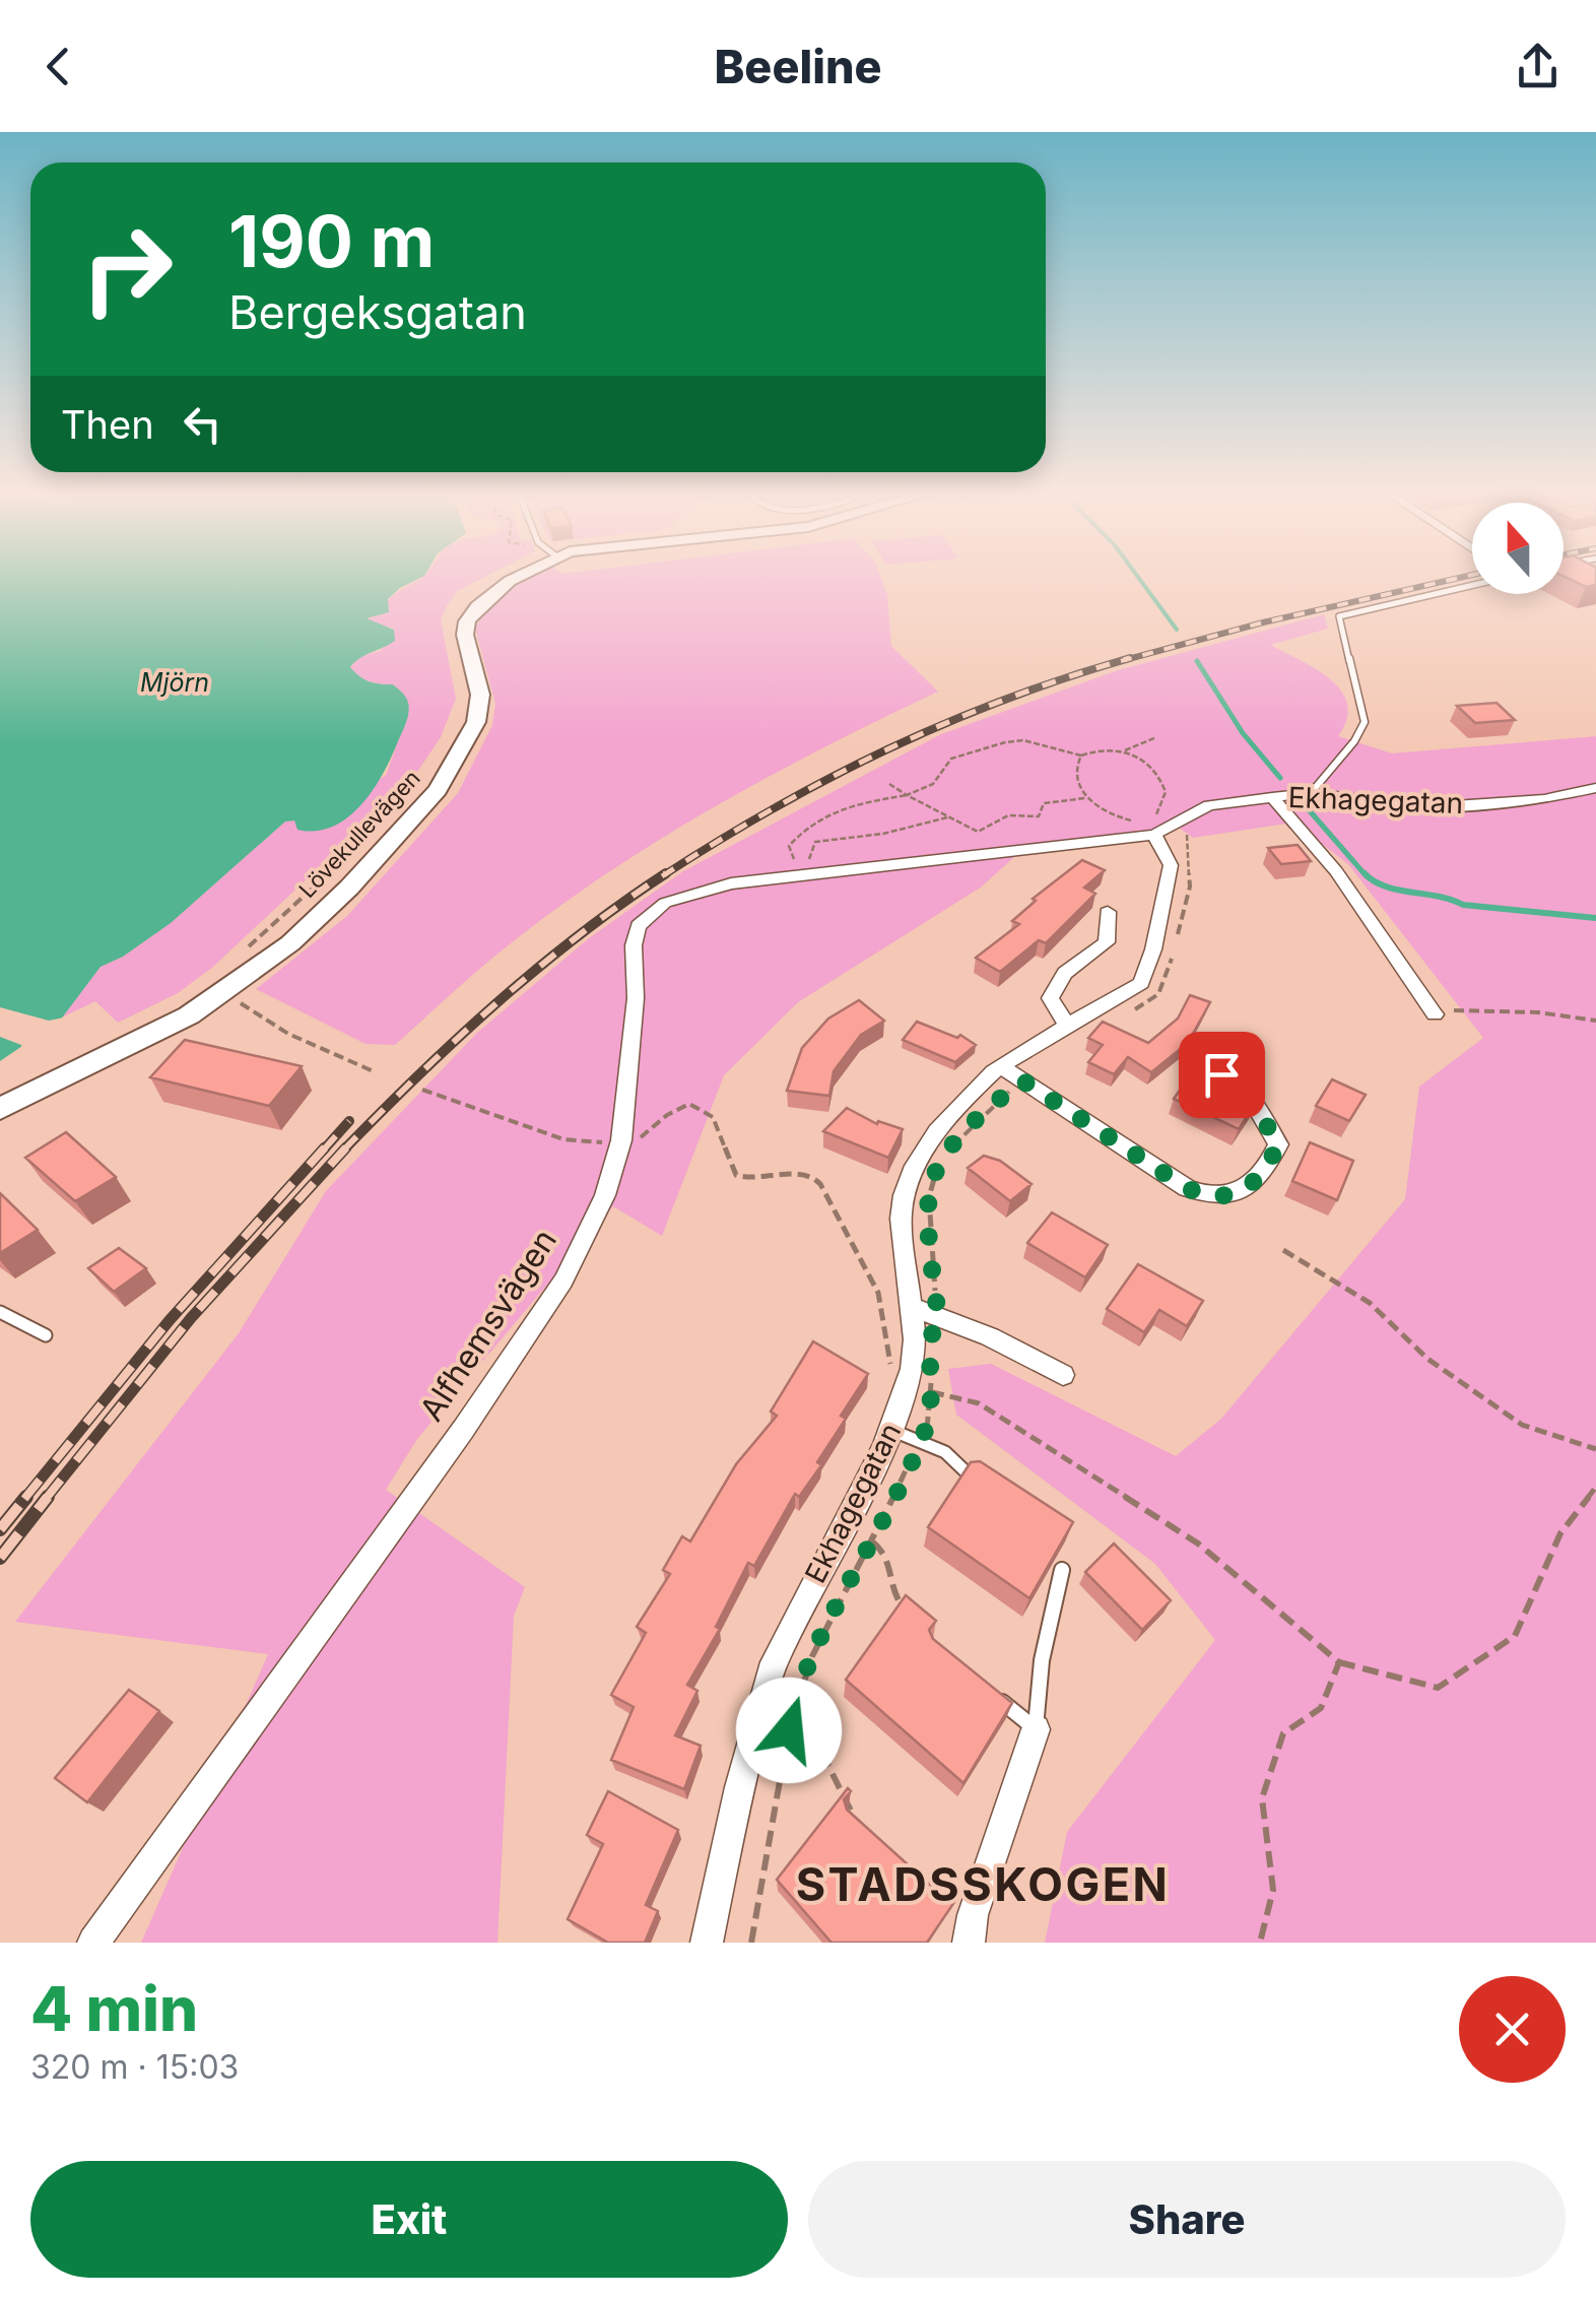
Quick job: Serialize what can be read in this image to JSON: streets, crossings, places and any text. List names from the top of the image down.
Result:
{
  "streets": {
    "street": ["Ekhagegatan", "Lövekullevägen", "Alfhemsvägen"]
  },
  "crossings": [
    ["Ekhagegatan", "Alfhemsvägen"]
  ],
  "districts": ["STADSSKOGEN"],
  "water": ["Mjörn"],
  "north": "top",
  "page": {
    "header": "Beeline",
    "turn": ["190 m", "Bergeksgatan"],
    "then": "Then",
    "heading": ["4 min", "320 m · 15:03"],
    "buttons": ["Exit", "Share"]
  }
}
